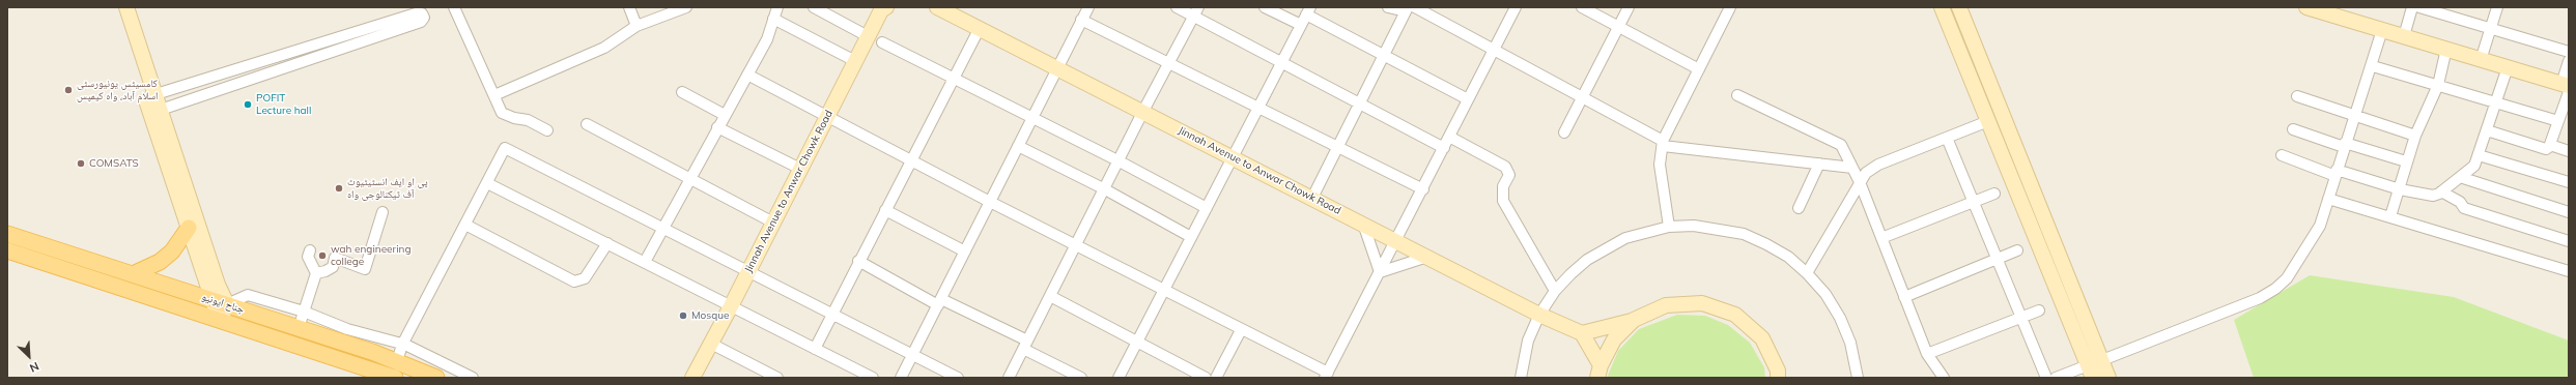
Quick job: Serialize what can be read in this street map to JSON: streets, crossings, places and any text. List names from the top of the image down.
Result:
{
  "streets": {
    "main road": ["جناح ایونیو"],
    "street": ["Jinnah Avenue to Anwar Chowk Road"]
  },
  "places": [
    "کامسیٹس یونیورسٹی اسلام آباد، واہ کیمپس",
    "POFIT Lecture hall",
    "COMSATS",
    "پی او ایف انسٹیٹیوٹ آف ٹیکنالوجی واہ",
    "wah engineering college",
    "Mosque"
  ],
  "north": "bottom right"
}
